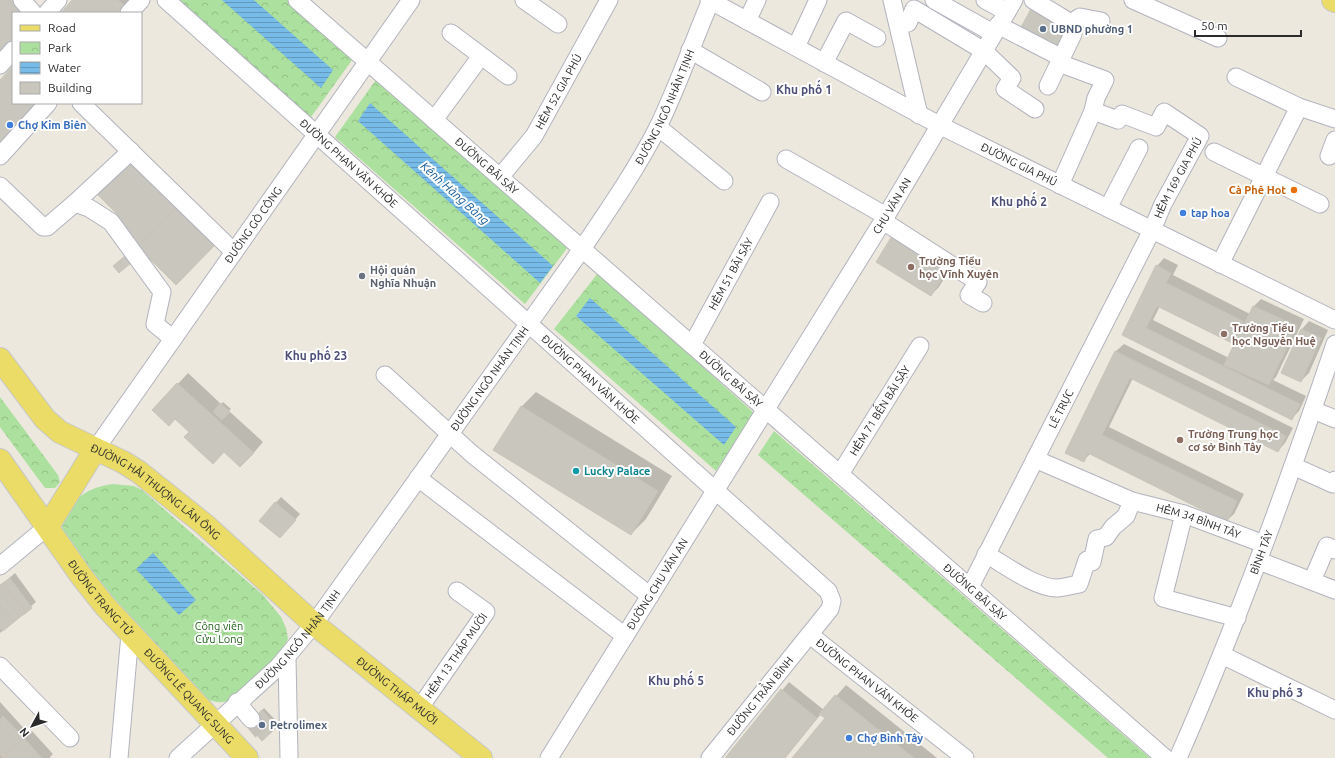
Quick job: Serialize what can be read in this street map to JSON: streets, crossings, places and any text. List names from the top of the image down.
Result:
{
  "streets": {
    "main road": [
      "ĐƯỜNG HẢI THƯỢNG LÃN ÔNG",
      "ĐƯỜNG TRANG TỬ",
      "ĐƯỜNG THÁP MƯỜI",
      "ĐƯỜNG LÊ QUANG SUNG"
    ],
    "street": [
      "HẺM 52 GIA PHÚ",
      "ĐƯỜNG NGÔ NHÂN TỊNH",
      "ĐƯỜNG PHAN VĂN KHỎE",
      "ĐƯỜNG GIA PHÚ",
      "ĐƯỜNG BÃI SẬY",
      "HẺM 169 GIA PHÚ",
      "CHU VĂN AN",
      "ĐƯỜNG GÒ CÔNG",
      "HẺM 51 BÃI SẬY",
      "LÊ TRỰC",
      "HẺM 71 BẾN BÃI SẬY",
      "HẺM 34 BÌNH TÂY",
      "BÌNH TÂY",
      "ĐƯỜNG CHU VĂN AN",
      "HẺM 13 THÁP MƯỜI",
      "ĐƯỜNG TRẦN BÌNH"
    ]
  },
  "crossings": [
    ["HẺM 52 GIA PHÚ", "ĐƯỜNG BÃI SẬY"],
    ["ĐƯỜNG NGÔ NHÂN TỊNH", "ĐƯỜNG PHAN VĂN KHỎE"],
    ["ĐƯỜNG NGÔ NHÂN TỊNH", "ĐƯỜNG GIA PHÚ"],
    ["ĐƯỜNG NGÔ NHÂN TỊNH", "ĐƯỜNG BÃI SẬY"],
    ["ĐƯỜNG NGÔ NHÂN TỊNH", "ĐƯỜNG HẢI THƯỢNG LÃN ÔNG"],
    ["ĐƯỜNG NGÔ NHÂN TỊNH", "ĐƯỜNG THÁP MƯỜI"],
    ["ĐƯỜNG NGÔ NHÂN TỊNH", "ĐƯỜNG LÊ QUANG SUNG"],
    ["ĐƯỜNG PHAN VĂN KHỎE", "ĐƯỜNG GÒ CÔNG"],
    ["ĐƯỜNG PHAN VĂN KHỎE", "ĐƯỜNG CHU VĂN AN"],
    ["ĐƯỜNG PHAN VĂN KHỎE", "ĐƯỜNG TRẦN BÌNH"],
    ["ĐƯỜNG GIA PHÚ", "HẺM 169 GIA PHÚ"],
    ["ĐƯỜNG GIA PHÚ", "CHU VĂN AN"],
    ["ĐƯỜNG GIA PHÚ", "LÊ TRỰC"],
    ["ĐƯỜNG BÃI SẬY", "CHU VĂN AN"],
    ["ĐƯỜNG BÃI SẬY", "ĐƯỜNG GÒ CÔNG"],
    ["ĐƯỜNG BÃI SẬY", "HẺM 51 BÃI SẬY"],
    ["ĐƯỜNG BÃI SẬY", "LÊ TRỰC"],
    ["ĐƯỜNG BÃI SẬY", "HẺM 71 BẾN BÃI SẬY"],
    ["ĐƯỜNG BÃI SẬY", "ĐƯỜNG CHU VĂN AN"],
    ["HẺM 169 GIA PHÚ", "LÊ TRỰC"],
    ["CHU VĂN AN", "ĐƯỜNG CHU VĂN AN"],
    ["ĐƯỜNG GÒ CÔNG", "ĐƯỜNG HẢI THƯỢNG LÃN ÔNG"],
    ["LÊ TRỰC", "HẺM 34 BÌNH TÂY"],
    ["ĐƯỜNG HẢI THƯỢNG LÃN ÔNG", "ĐƯỜNG THÁP MƯỜI"],
    ["HẺM 34 BÌNH TÂY", "BÌNH TÂY"],
    ["ĐƯỜNG TRANG TỬ", "ĐƯỜNG LÊ QUANG SUNG"],
    ["HẺM 13 THÁP MƯỜI", "ĐƯỜNG THÁP MƯỜI"]
  ],
  "districts": [
    "Khu phố 1",
    "Khu phố 2",
    "Khu phố 23",
    "Khu phố 5",
    "Khu phố 3"
  ],
  "water": ["Kênh Hàng Bàng"],
  "parks": ["Công viên Cửu Long"],
  "places": [
    "UBND phường 1",
    "Chợ Kim Biên",
    "Cà Phê Hot",
    "tap hoa",
    "Trường Tiểu học Vĩnh Xuyên",
    "Hội quán Nghĩa Nhuận",
    "Trường Tiểu học Nguyễn Huệ",
    "Trường Trung học cơ sở Bình Tây",
    "Lucky Palace",
    "Petrolimex",
    "Chợ Bình Tây"
  ],
  "legend": [
    "Road",
    "Park",
    "Water",
    "Building"
  ],
  "scale_bar": "50 m",
  "north": "bottom left"
}
